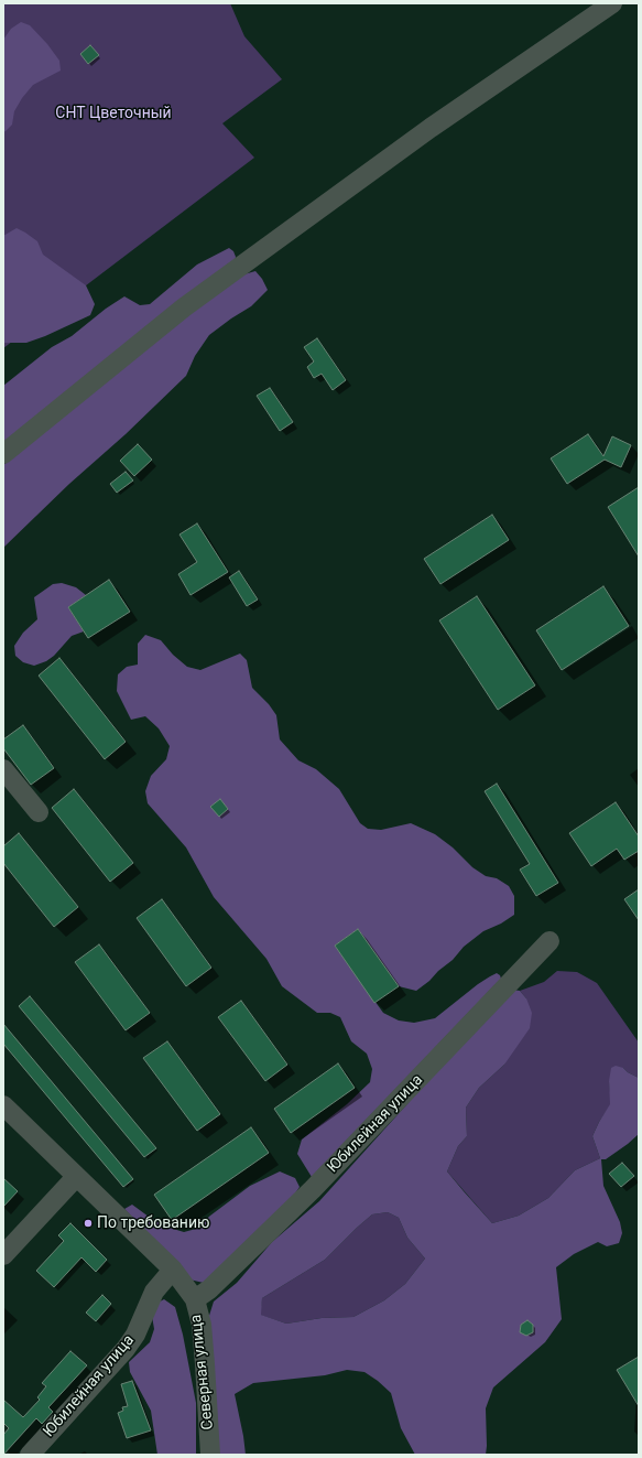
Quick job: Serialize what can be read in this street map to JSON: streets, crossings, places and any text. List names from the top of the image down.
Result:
{
  "streets": {
    "street": ["Юбилейная улица", "Северная улица"]
  },
  "crossings": [
    ["Юбилейная улица", "Северная улица"]
  ],
  "parks": ["СНТ Цветочный"],
  "places": ["По требованию"]
}
